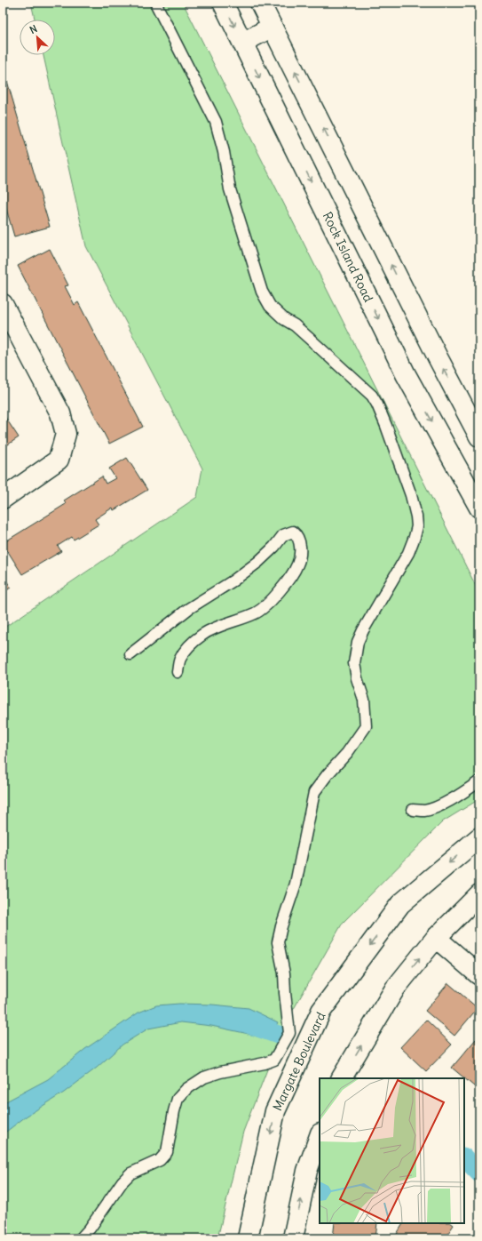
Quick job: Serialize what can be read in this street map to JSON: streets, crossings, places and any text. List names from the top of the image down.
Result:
{
  "streets": {
    "street": ["Rock Island Road", "Margate Boulevard"]
  },
  "north": "top left"
}
